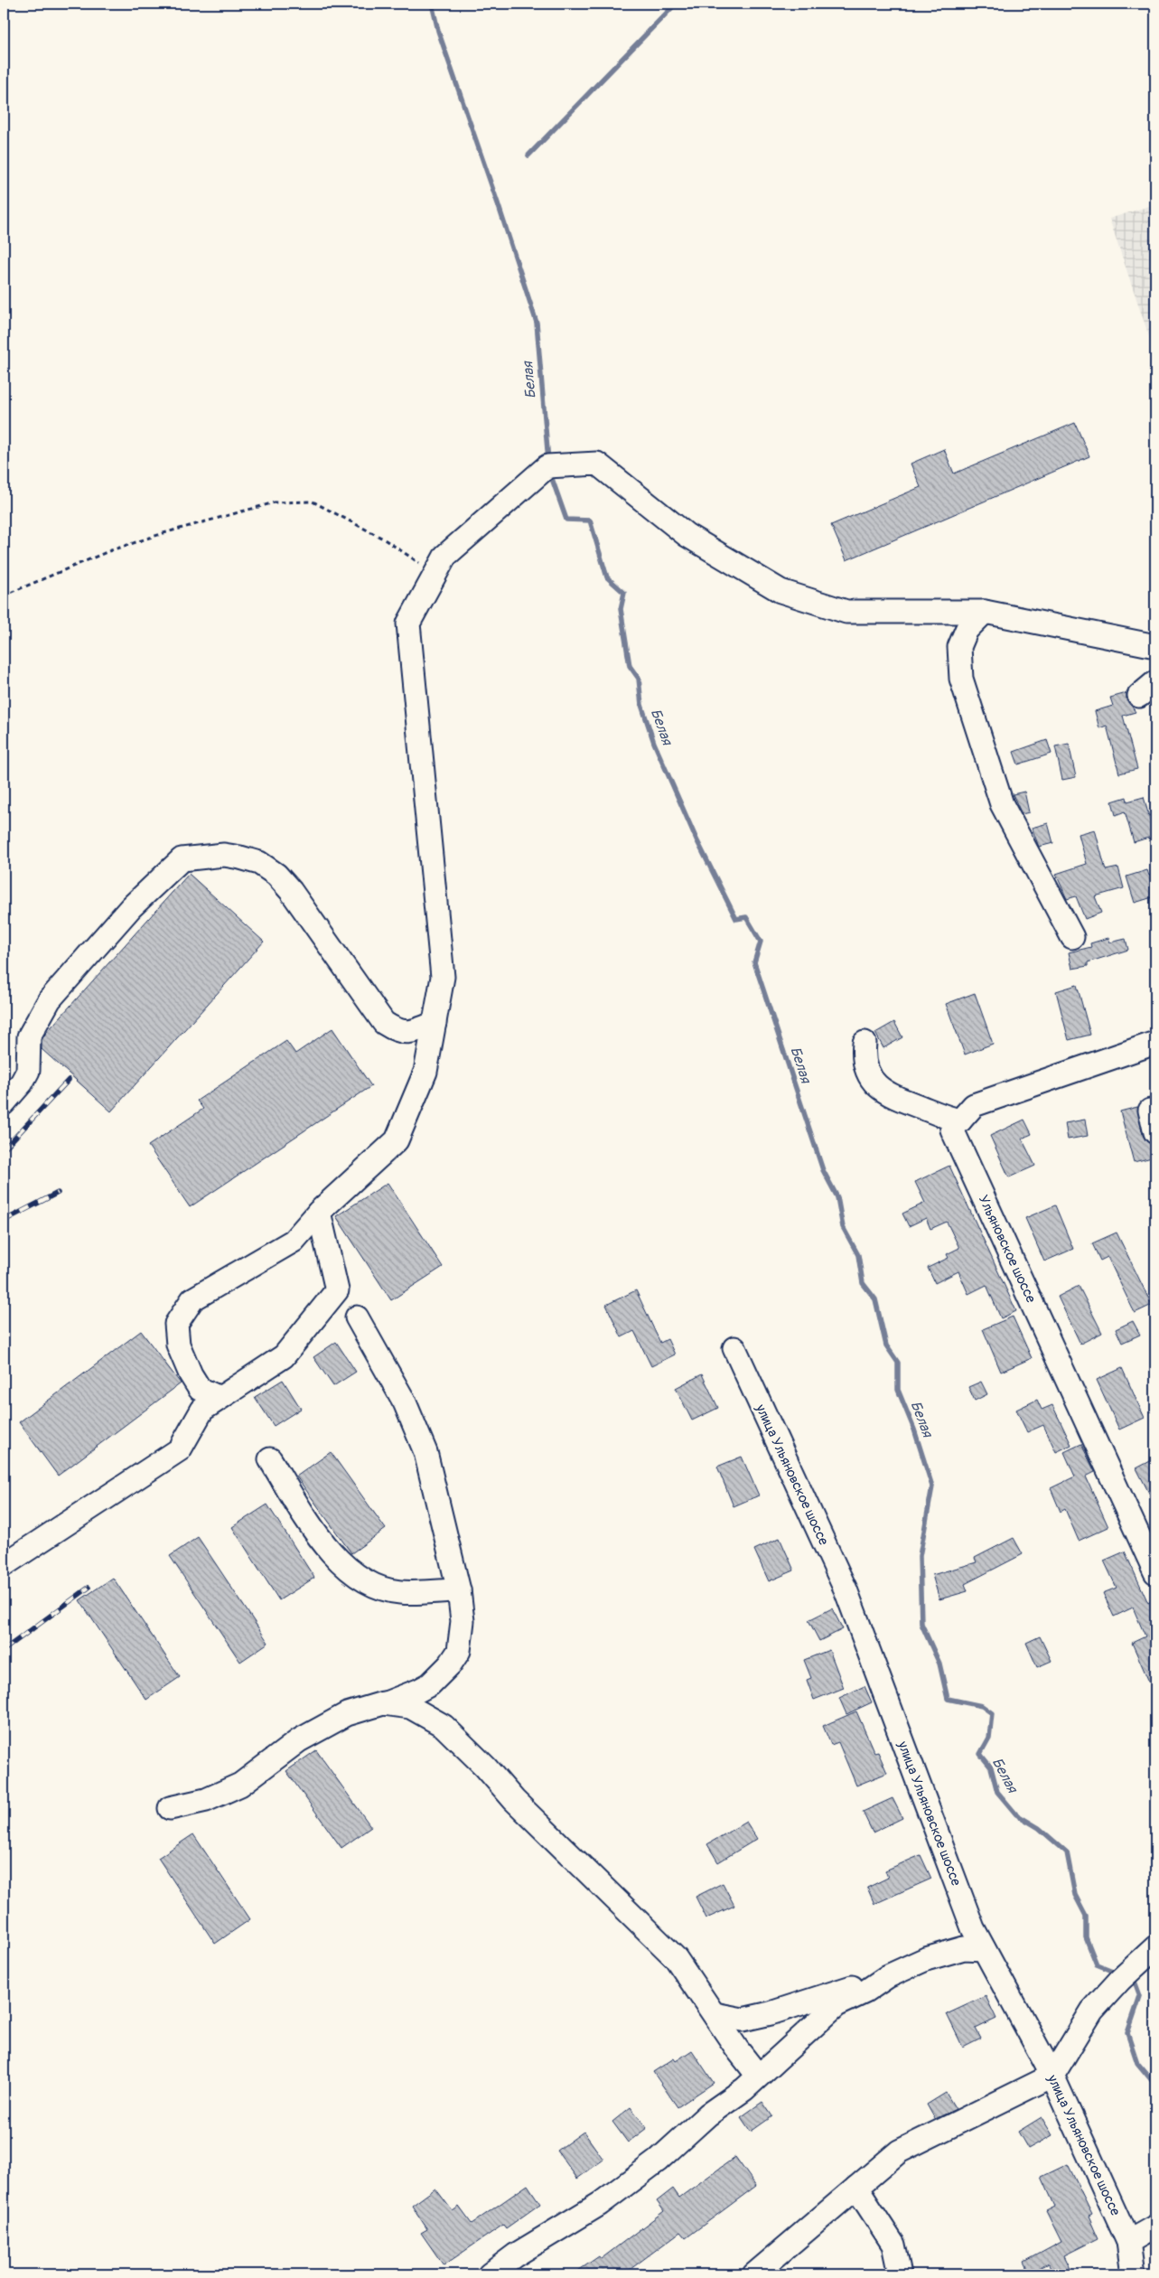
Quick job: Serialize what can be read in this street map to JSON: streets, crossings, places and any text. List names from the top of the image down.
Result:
{
  "streets": {
    "street": ["Ульяновское шоссе", "улица Ульяновское шоссе"]
  },
  "water": ["Белая"]
}
